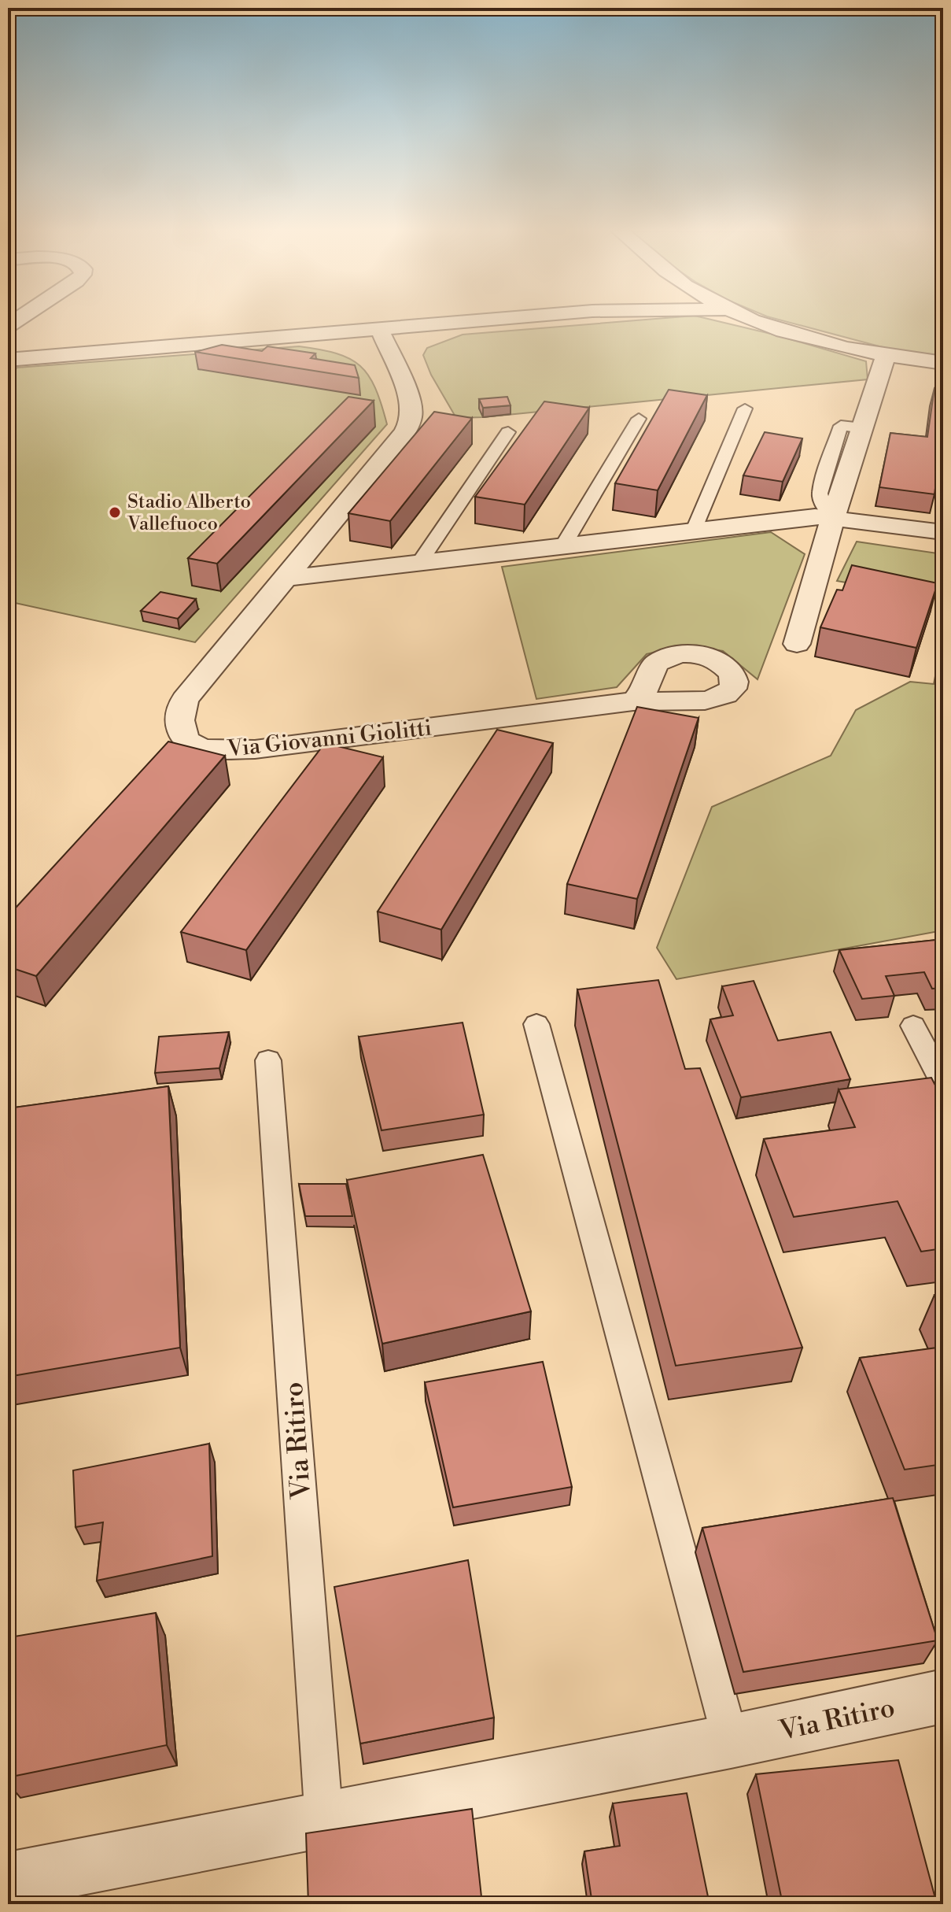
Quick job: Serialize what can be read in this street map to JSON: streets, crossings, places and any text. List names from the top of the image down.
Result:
{
  "streets": {
    "street": ["Via Giovanni Giolitti", "Via Ritiro"]
  },
  "places": ["Stadio Alberto Vallefuoco"]
}
